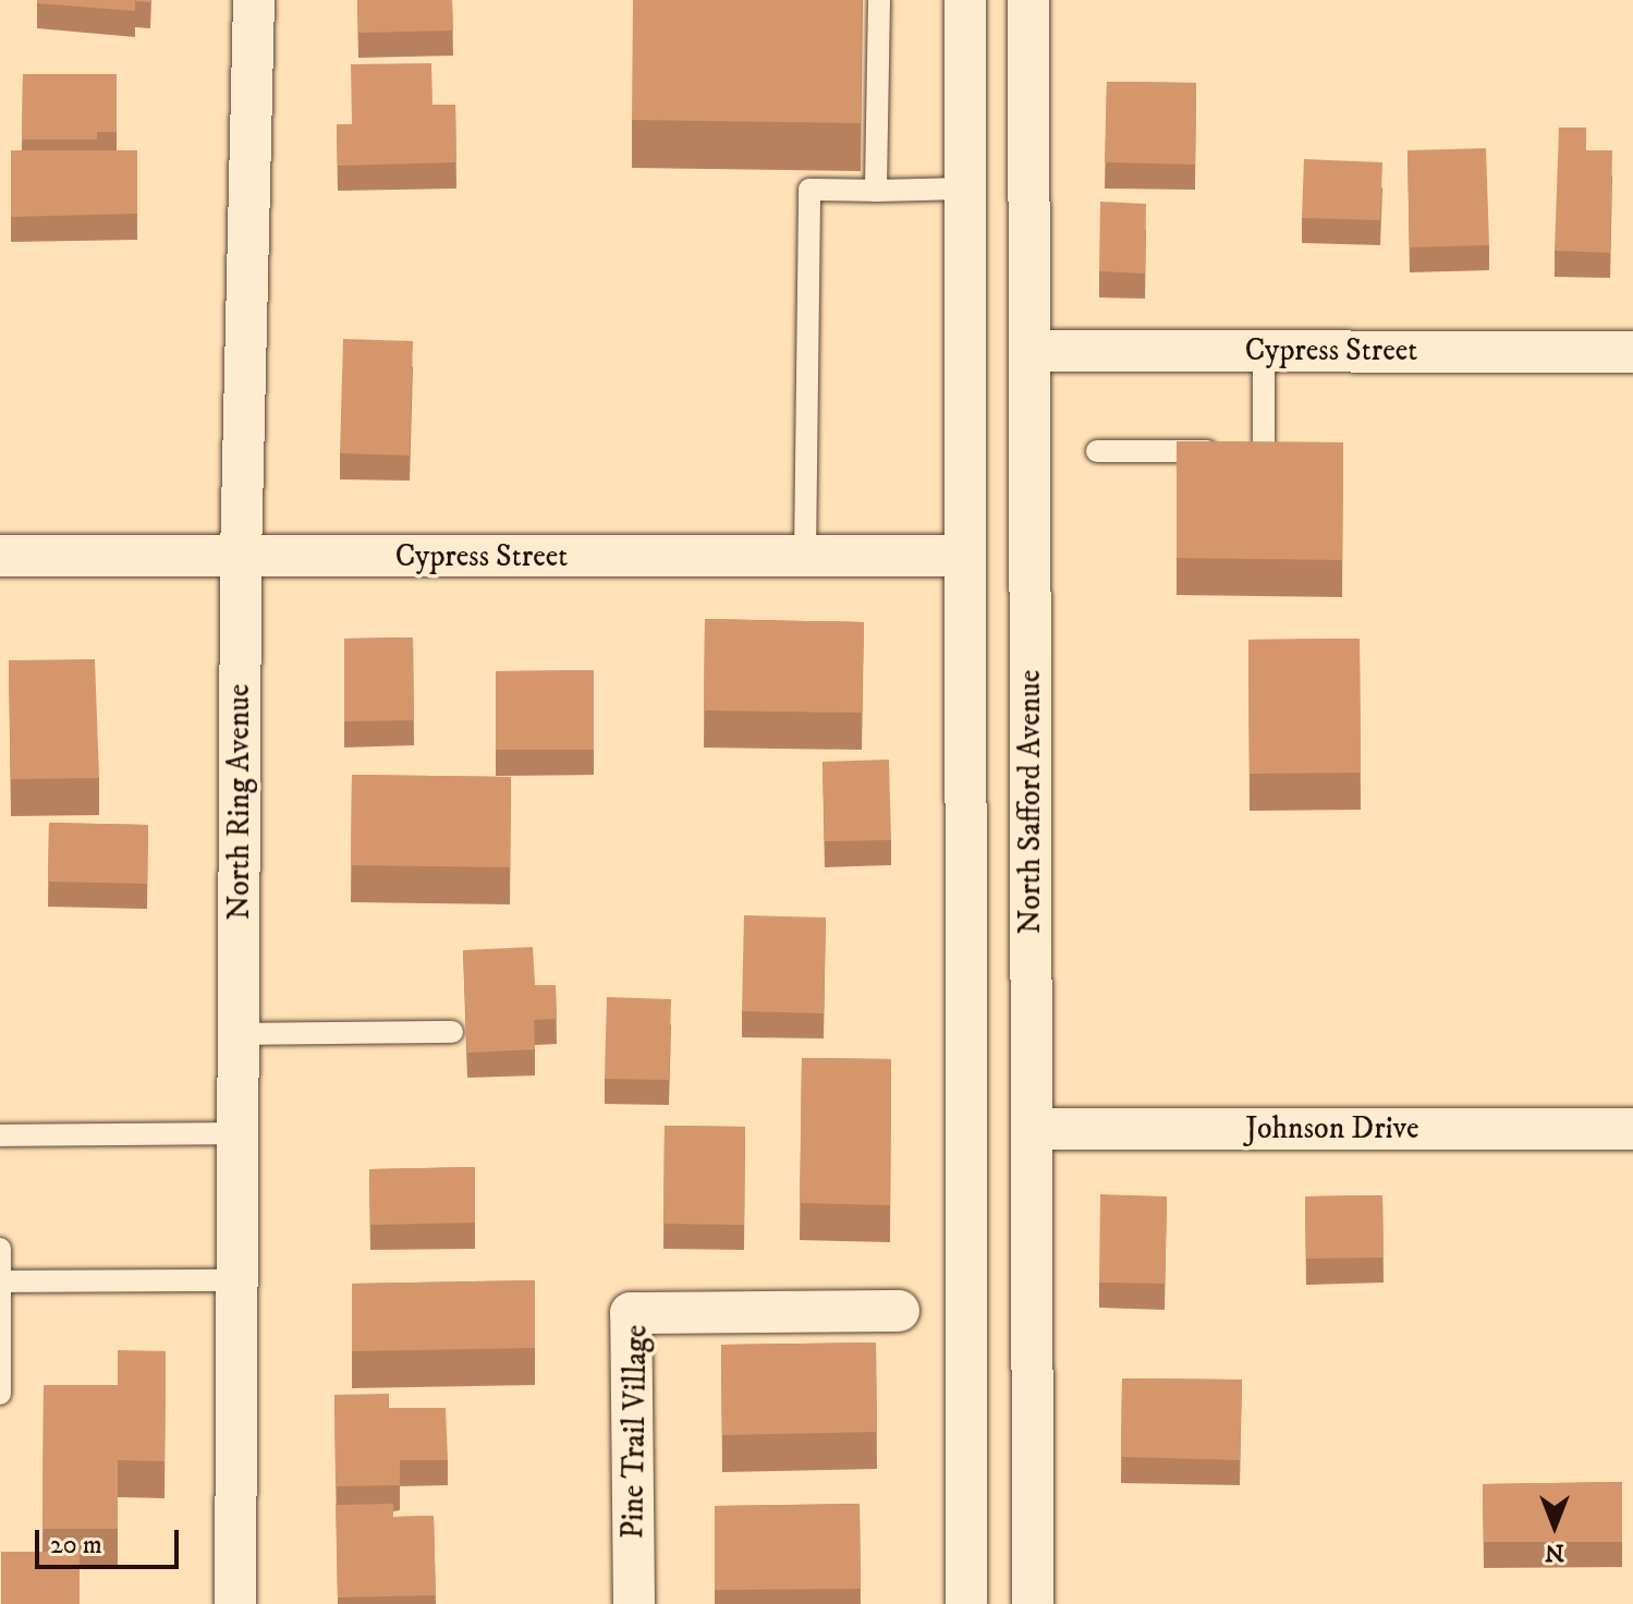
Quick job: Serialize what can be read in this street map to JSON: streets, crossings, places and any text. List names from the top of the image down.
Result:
{
  "streets": {
    "street": [
      "Cypress Street",
      "North Ring Avenue",
      "North Safford Avenue",
      "Johnson Drive",
      "Pine Trail Village"
    ]
  },
  "crossings": [
    ["Cypress Street", "North Ring Avenue"],
    ["Cypress Street", "North Safford Avenue"],
    ["North Safford Avenue", "Johnson Drive"]
  ],
  "scale_bar": "20 m",
  "north": "bottom"
}
